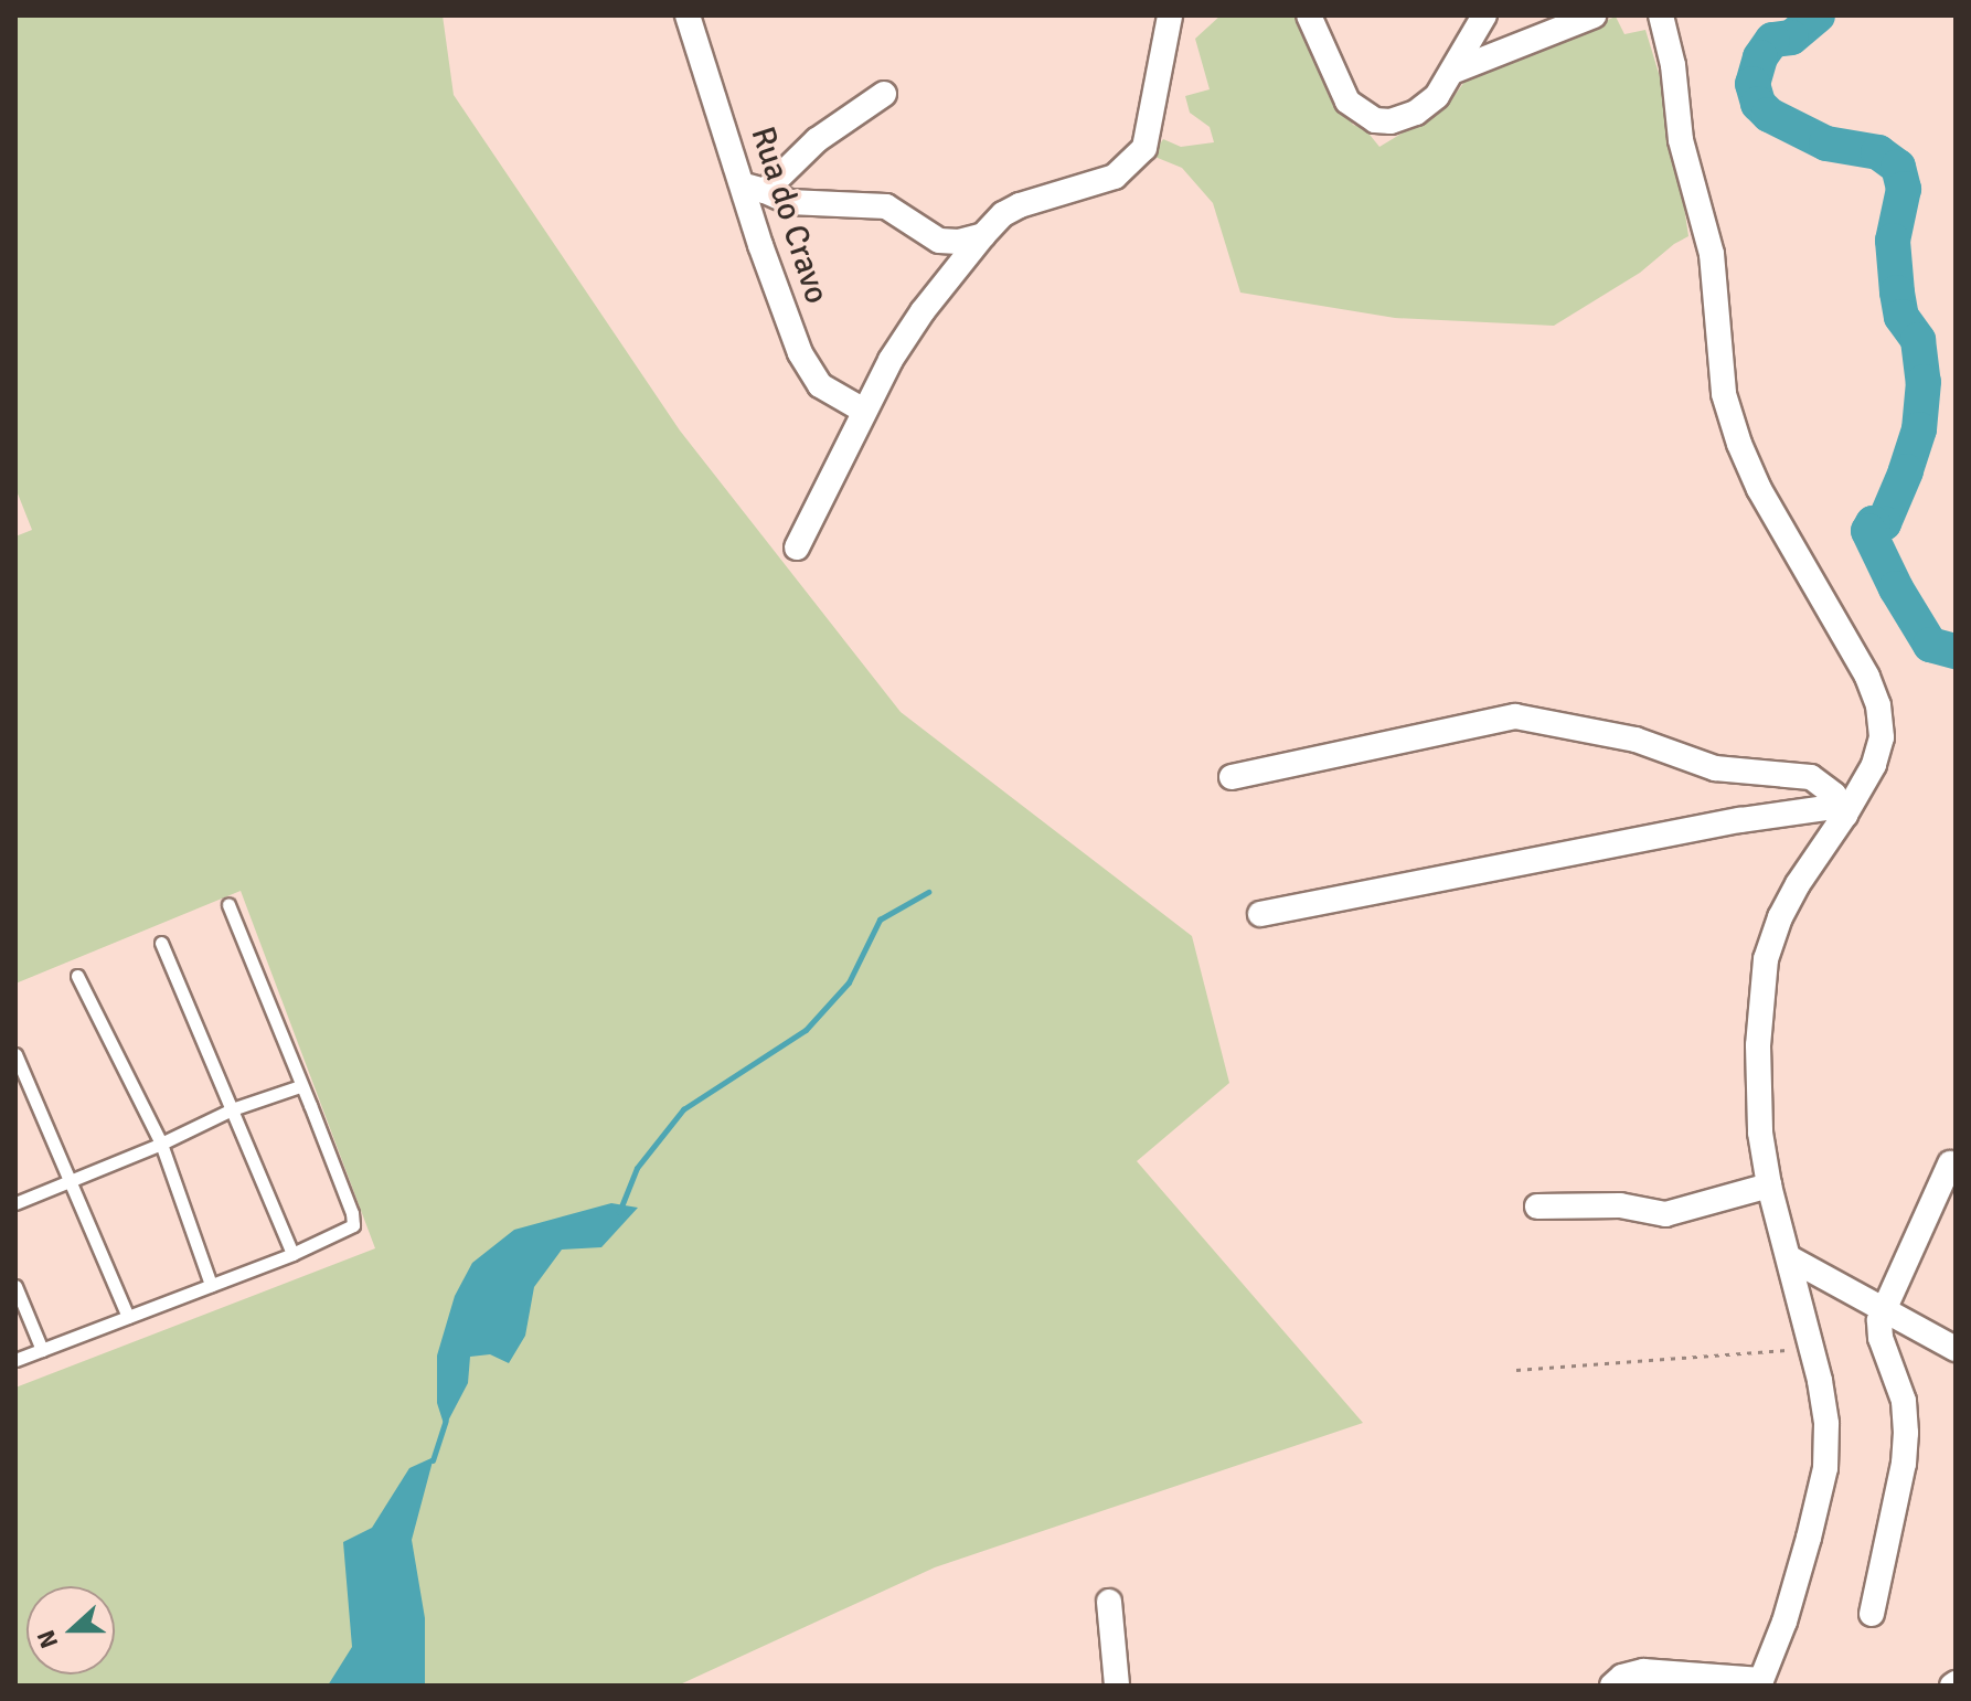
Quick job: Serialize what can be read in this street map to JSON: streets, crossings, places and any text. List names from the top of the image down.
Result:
{
  "streets": {
    "street": ["Rua do Cravo"]
  },
  "north": "left"
}
